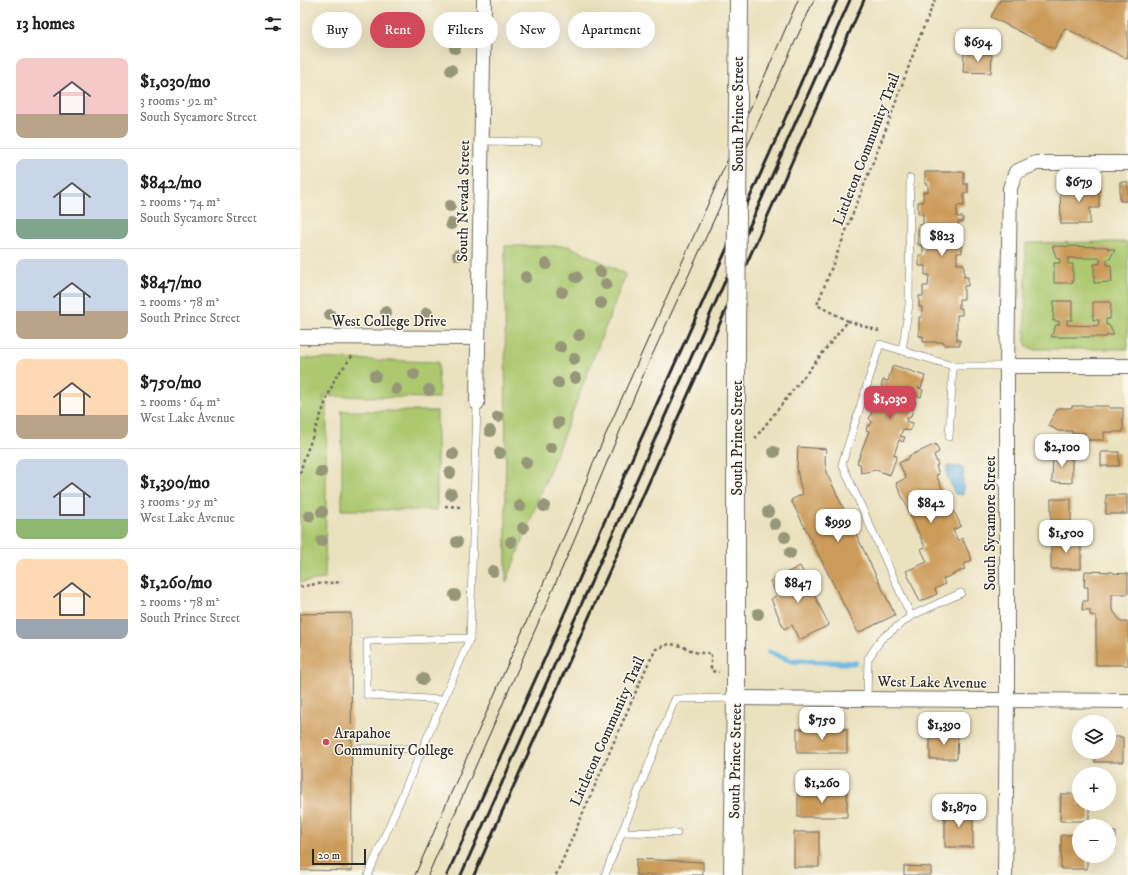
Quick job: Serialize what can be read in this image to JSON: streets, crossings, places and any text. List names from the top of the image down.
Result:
{
  "streets": {
    "street": [
      "South Prince Street",
      "South Nevada Street",
      "West College Drive",
      "South Sycamore Street",
      "West Lake Avenue"
    ],
    "path": ["Littleton Community Trail"]
  },
  "crossings": [
    ["South Prince Street", "West Lake Avenue"],
    ["South Nevada Street", "West College Drive"],
    ["South Sycamore Street", "West Lake Avenue"]
  ],
  "places": ["Arapahoe Community College"],
  "scale_bar": "20 m",
  "page": {
    "heading": "13 homes",
    "chip": [
      "Buy",
      "Rent",
      "Filters",
      "New",
      "Apartment"
    ],
    "price": [
      "$694",
      "$679",
      "$823",
      "$1,030",
      "$2,100",
      "$842",
      "$999",
      "$1,500",
      "$847",
      "$750",
      "$1,390",
      "$1,260",
      "$1,870"
    ],
    "list": [
      {
        "name": "$1,030/mo",
        "note": "3 rooms · 92 m² · South Sycamore Street"
      },
      {
        "name": "$842/mo",
        "note": "2 rooms · 74 m² · South Sycamore Street"
      },
      {
        "name": "$847/mo",
        "note": "2 rooms · 78 m² · South Prince Street"
      },
      {
        "name": "$750/mo",
        "note": "2 rooms · 64 m² · West Lake Avenue"
      },
      {
        "name": "$1,390/mo",
        "note": "3 rooms · 95 m² · West Lake Avenue"
      },
      {
        "name": "$1,260/mo",
        "note": "2 rooms · 78 m² · South Prince Street"
      }
    ],
    "map_buttons": ["+", "−"],
    "scale": "20 m"
  }
}
